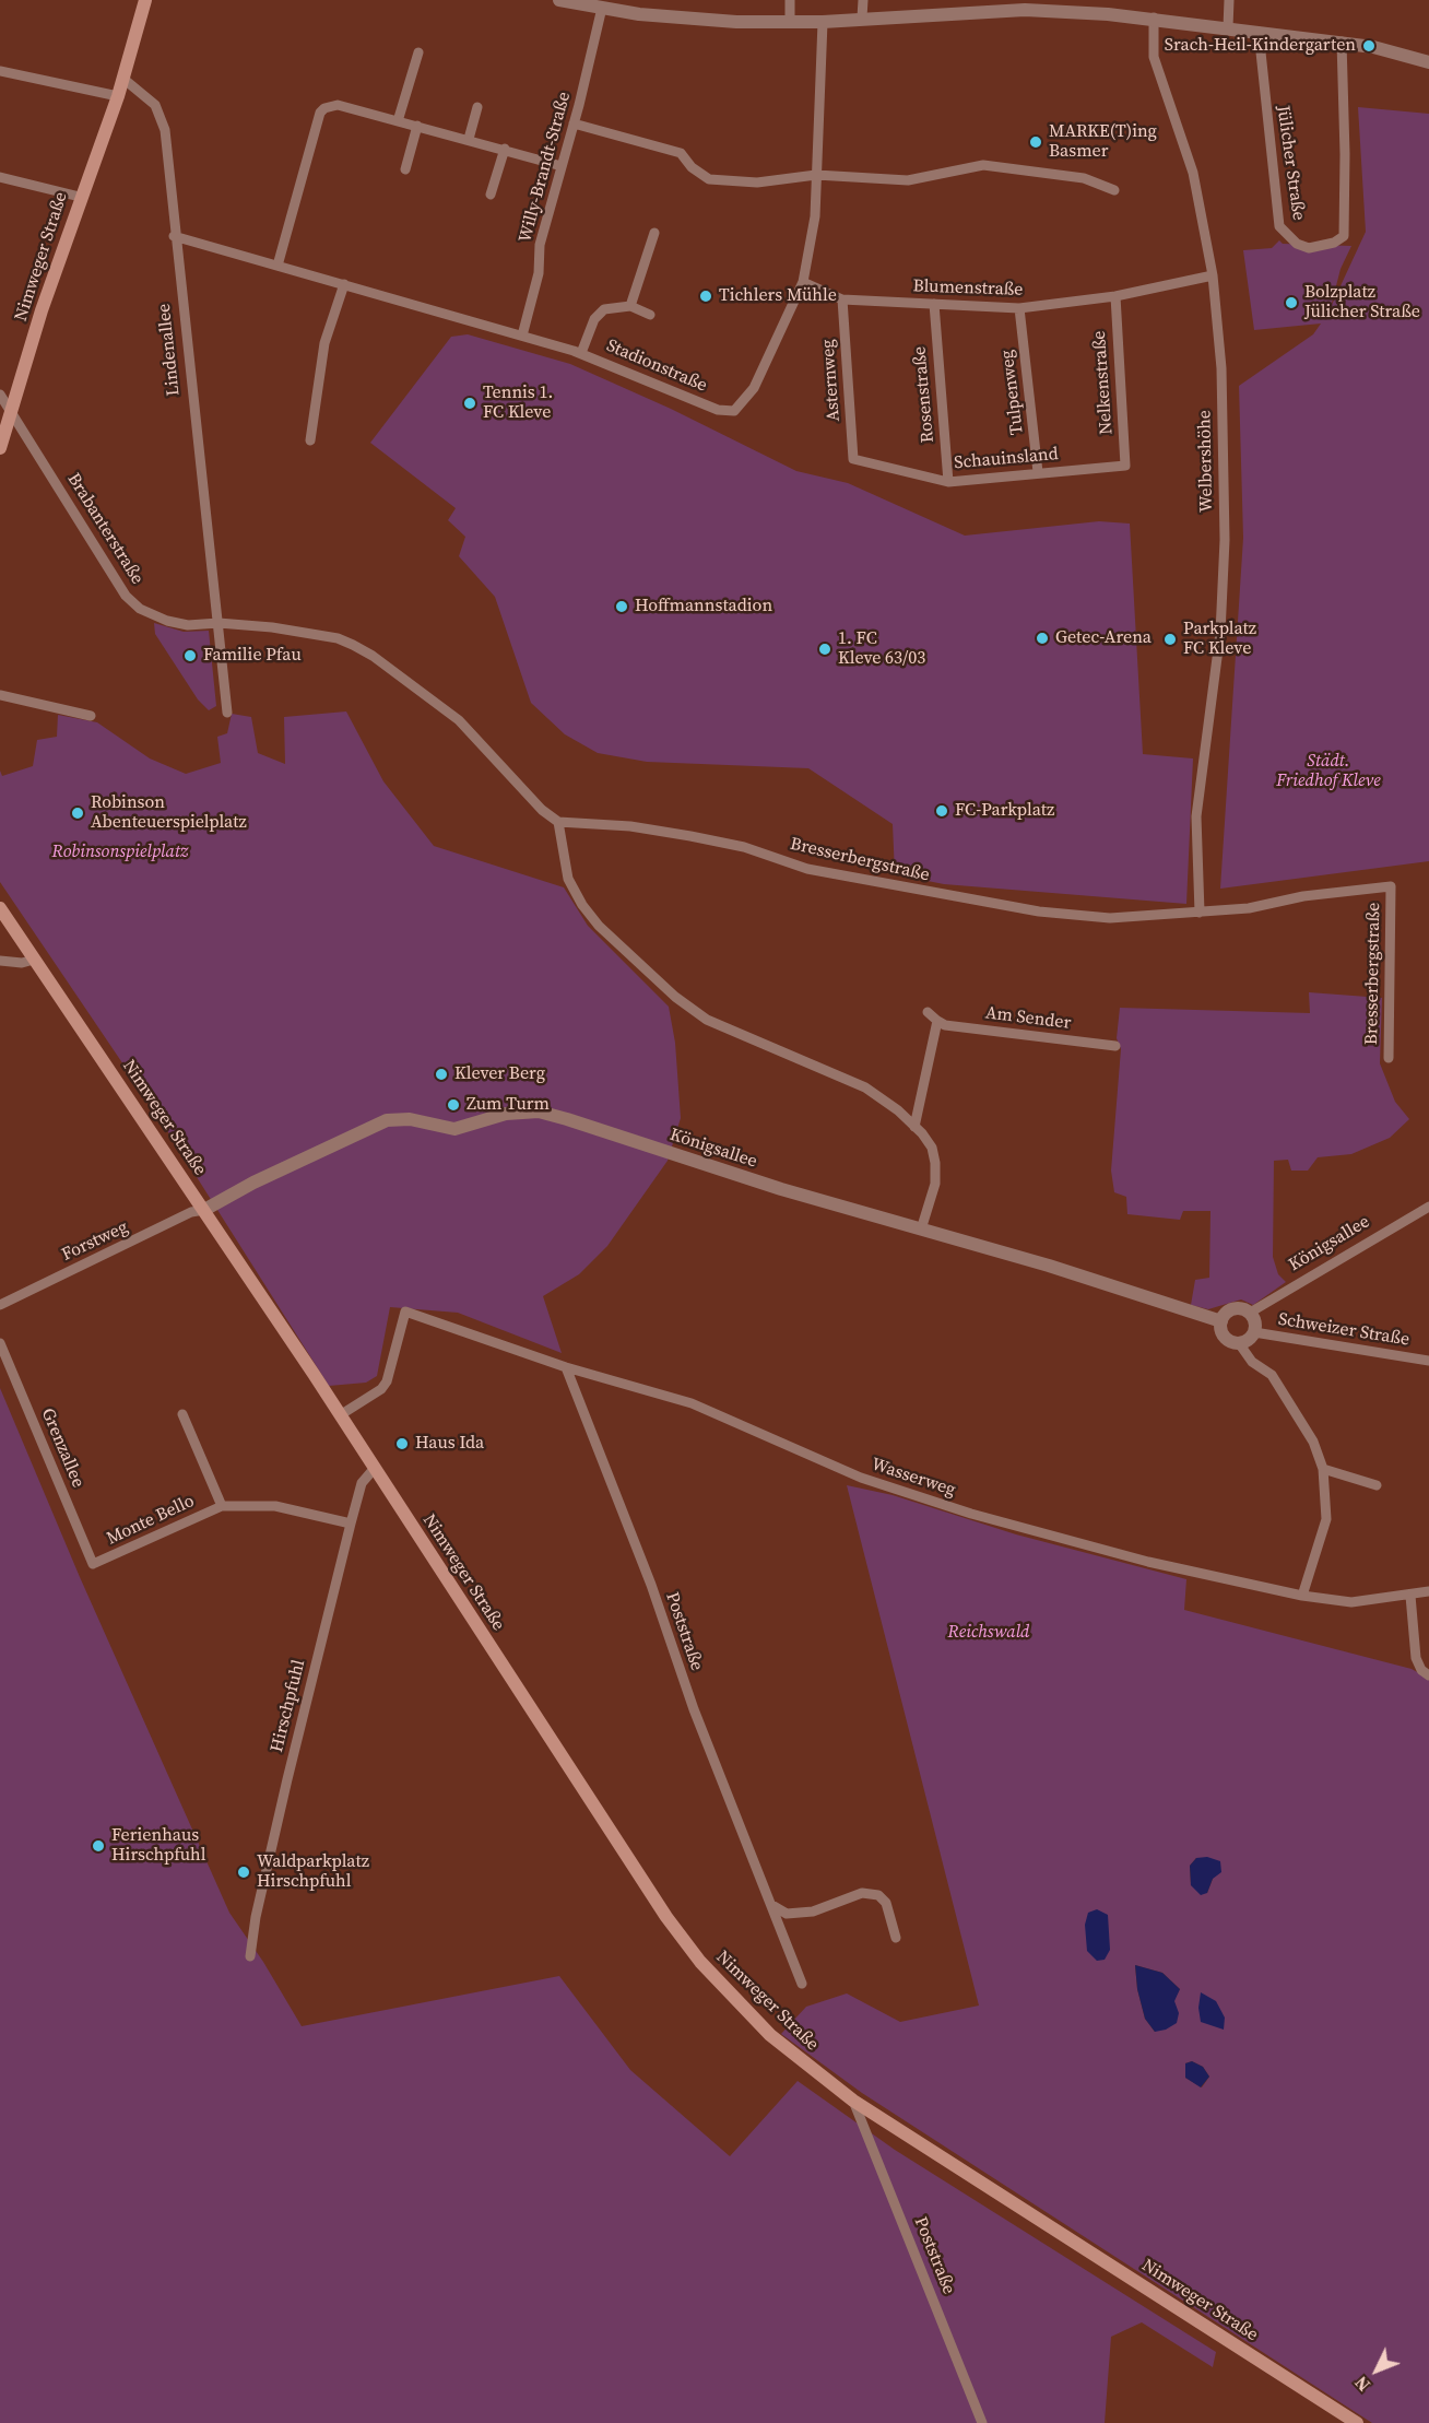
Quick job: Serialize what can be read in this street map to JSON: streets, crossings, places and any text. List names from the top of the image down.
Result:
{
  "streets": {
    "main road": ["Nimweger Straße"],
    "street": [
      "Jülicher Straße",
      "Willy-Brandt-Straße",
      "Blumenstraße",
      "Lindenallee",
      "Stadionstraße",
      "Asternweg",
      "Nelkenstraße",
      "Tulpenweg",
      "Rosenstraße",
      "Schauinsland",
      "Welbershöhe",
      "Brabanterstraße",
      "Bresserbergstraße",
      "Am Sender",
      "Königsallee",
      "Forstweg",
      "Schweizer Straße",
      "Grenzallee",
      "Wasserweg",
      "Monte Bello",
      "Poststraße",
      "Hirschpfuhl"
    ]
  },
  "crossings": [
    ["Willy-Brandt-Straße", "Stadionstraße"],
    ["Nimweger Straße", "Lindenallee"],
    ["Nimweger Straße", "Brabanterstraße"],
    ["Nimweger Straße", "Königsallee"],
    ["Nimweger Straße", "Forstweg"],
    ["Nimweger Straße", "Wasserweg"],
    ["Nimweger Straße", "Poststraße"],
    ["Nimweger Straße", "Hirschpfuhl"],
    ["Blumenstraße", "Stadionstraße"],
    ["Blumenstraße", "Asternweg"],
    ["Blumenstraße", "Nelkenstraße"],
    ["Blumenstraße", "Tulpenweg"],
    ["Blumenstraße", "Rosenstraße"],
    ["Blumenstraße", "Welbershöhe"],
    ["Lindenallee", "Stadionstraße"],
    ["Lindenallee", "Brabanterstraße"],
    ["Asternweg", "Schauinsland"],
    ["Nelkenstraße", "Schauinsland"],
    ["Tulpenweg", "Schauinsland"],
    ["Rosenstraße", "Schauinsland"],
    ["Welbershöhe", "Bresserbergstraße"],
    ["Königsallee", "Forstweg"],
    ["Königsallee", "Schweizer Straße"],
    ["Grenzallee", "Monte Bello"],
    ["Wasserweg", "Poststraße"],
    ["Monte Bello", "Hirschpfuhl"]
  ],
  "parks": ["Städt. Friedhof Kleve", "Robinsonspielplatz", "Reichswald"],
  "places": [
    "Srach-Heil-Kindergarten",
    "MARKE(T)ing Basmer",
    "Tichlers Mühle",
    "Bolzplatz Jülicher Straße",
    "Tennis 1. FC Kleve",
    "Hoffmannstadion",
    "Getec-Arena",
    "Parkplatz FC Kleve",
    "1. FC Kleve 63/03",
    "Familie Pfau",
    "FC-Parkplatz",
    "Robinson Abenteuerspielplatz",
    "Klever Berg",
    "Zum Turm",
    "Haus Ida",
    "Ferienhaus Hirschpfuhl",
    "Waldparkplatz Hirschpfuhl"
  ],
  "north": "bottom left"
}
